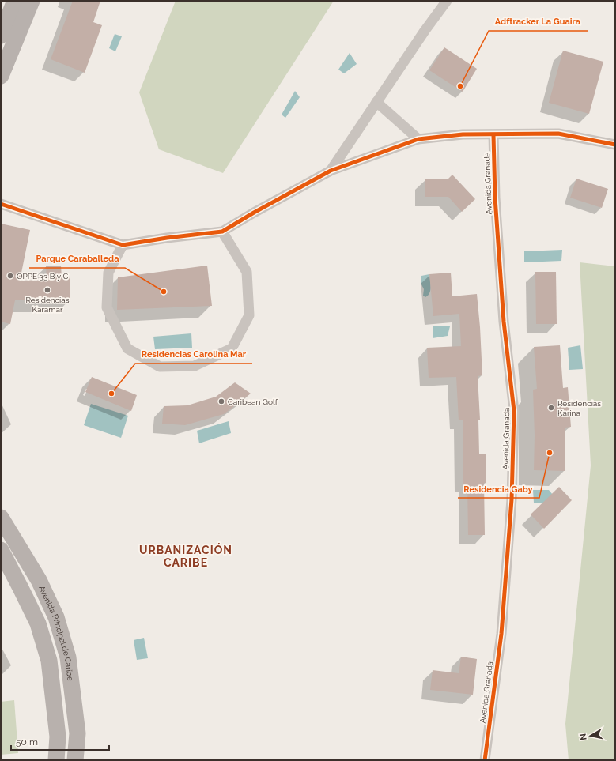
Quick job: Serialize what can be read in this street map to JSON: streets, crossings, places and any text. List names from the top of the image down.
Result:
{
  "streets": {
    "main road": ["Avenida Principal de Caribe"],
    "street": ["Avenida Granada"]
  },
  "districts": ["URBANIZACIÓN CARIBE"],
  "places": [
    "Adftracker La Guaira",
    "OPPE 33 B y C",
    "Residencias Karamar",
    "Parque Caraballeda",
    "Residencias Carolina Mar",
    "Caribean Golf",
    "Residencias Karina",
    "Residencia Gaby"
  ],
  "scale_bar": "50 m",
  "north": "left"
}
